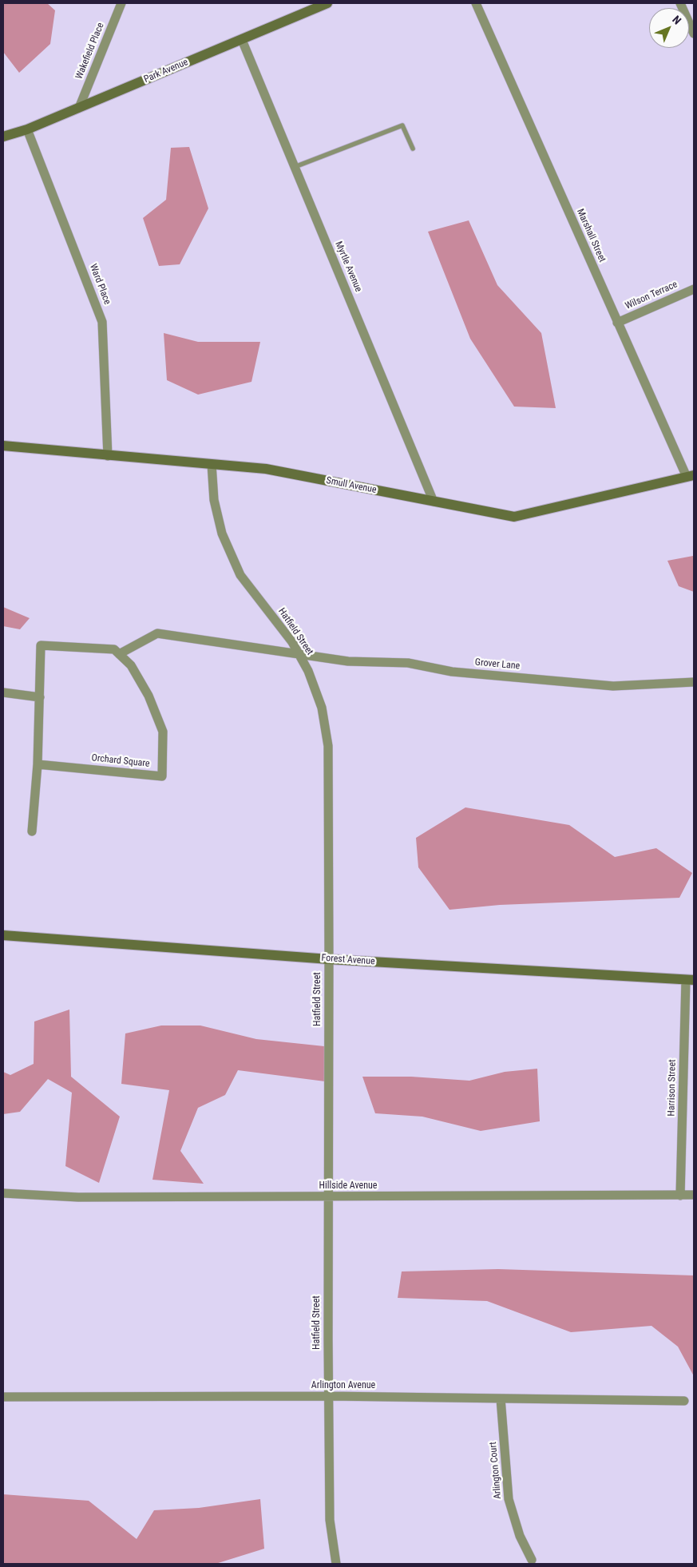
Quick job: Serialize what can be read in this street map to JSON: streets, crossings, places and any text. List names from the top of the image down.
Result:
{
  "streets": {
    "street": [
      "Wakefield Place",
      "Park Avenue",
      "Marshall Street",
      "Myrtle Avenue",
      "Ward Place",
      "Wilson Terrace",
      "Smull Avenue",
      "Hatfield Street",
      "Grover Lane",
      "Orchard Square",
      "Forest Avenue",
      "Harrison Street",
      "Hillside Avenue",
      "Arlington Avenue",
      "Arlington Court"
    ]
  },
  "crossings": [
    ["Wakefield Place", "Park Avenue"],
    ["Park Avenue", "Myrtle Avenue"],
    ["Park Avenue", "Ward Place"],
    ["Marshall Street", "Wilson Terrace"],
    ["Marshall Street", "Smull Avenue"],
    ["Myrtle Avenue", "Smull Avenue"],
    ["Ward Place", "Smull Avenue"],
    ["Smull Avenue", "Hatfield Street"],
    ["Hatfield Street", "Grover Lane"],
    ["Hatfield Street", "Forest Avenue"],
    ["Hatfield Street", "Hillside Avenue"],
    ["Hatfield Street", "Arlington Avenue"],
    ["Forest Avenue", "Harrison Street"],
    ["Harrison Street", "Hillside Avenue"],
    ["Arlington Avenue", "Arlington Court"]
  ],
  "north": "top right"
}
